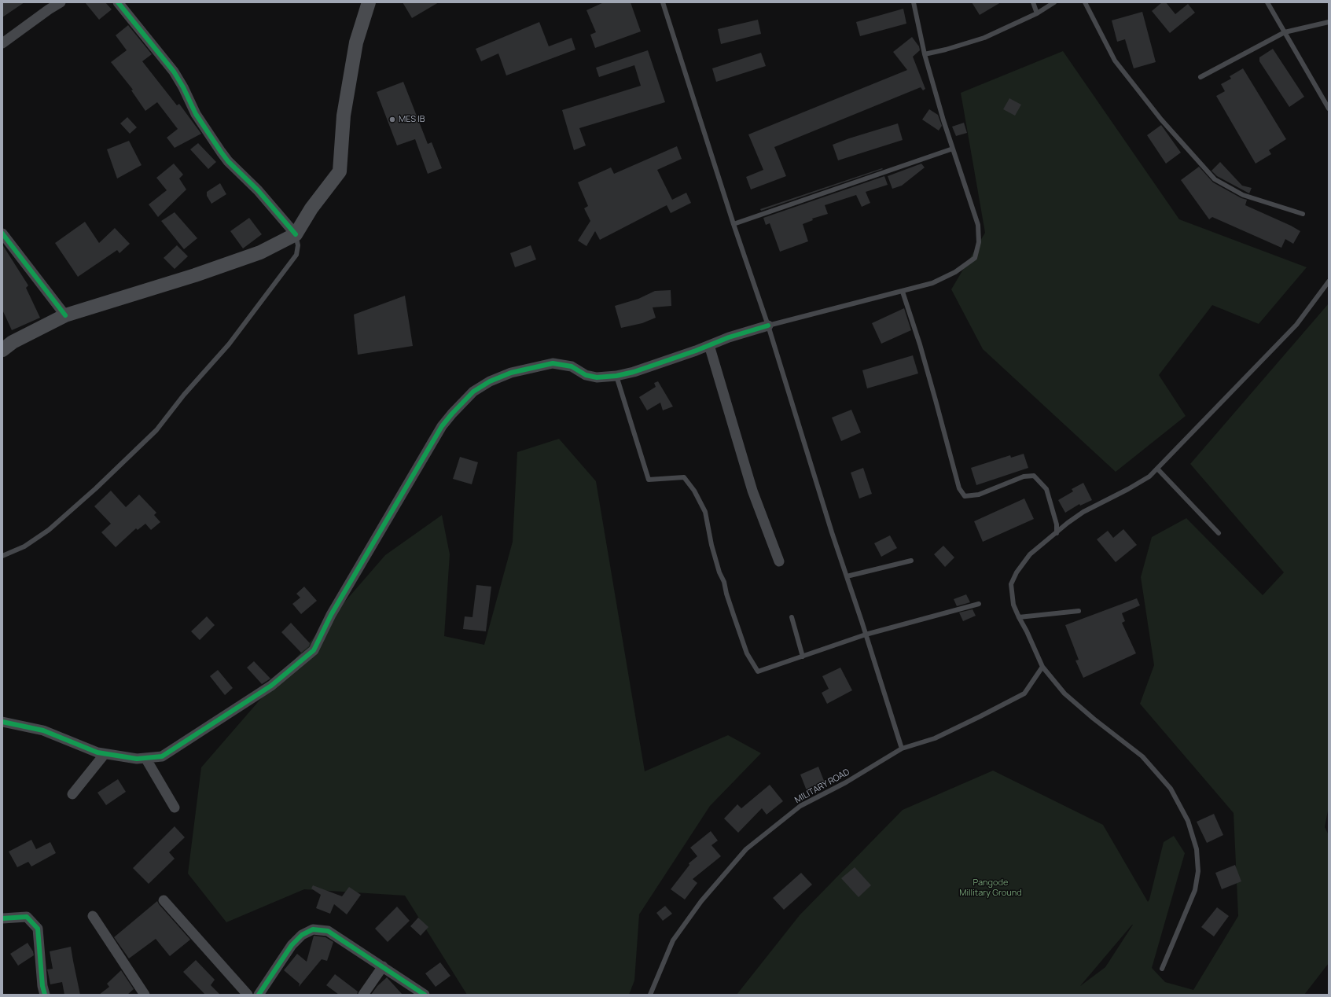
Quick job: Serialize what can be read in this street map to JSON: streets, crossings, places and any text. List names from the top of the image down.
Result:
{
  "streets": {
    "lane": ["MILITARY ROAD"]
  },
  "parks": ["Pangode Millitary Ground"],
  "places": ["MES IB"]
}
